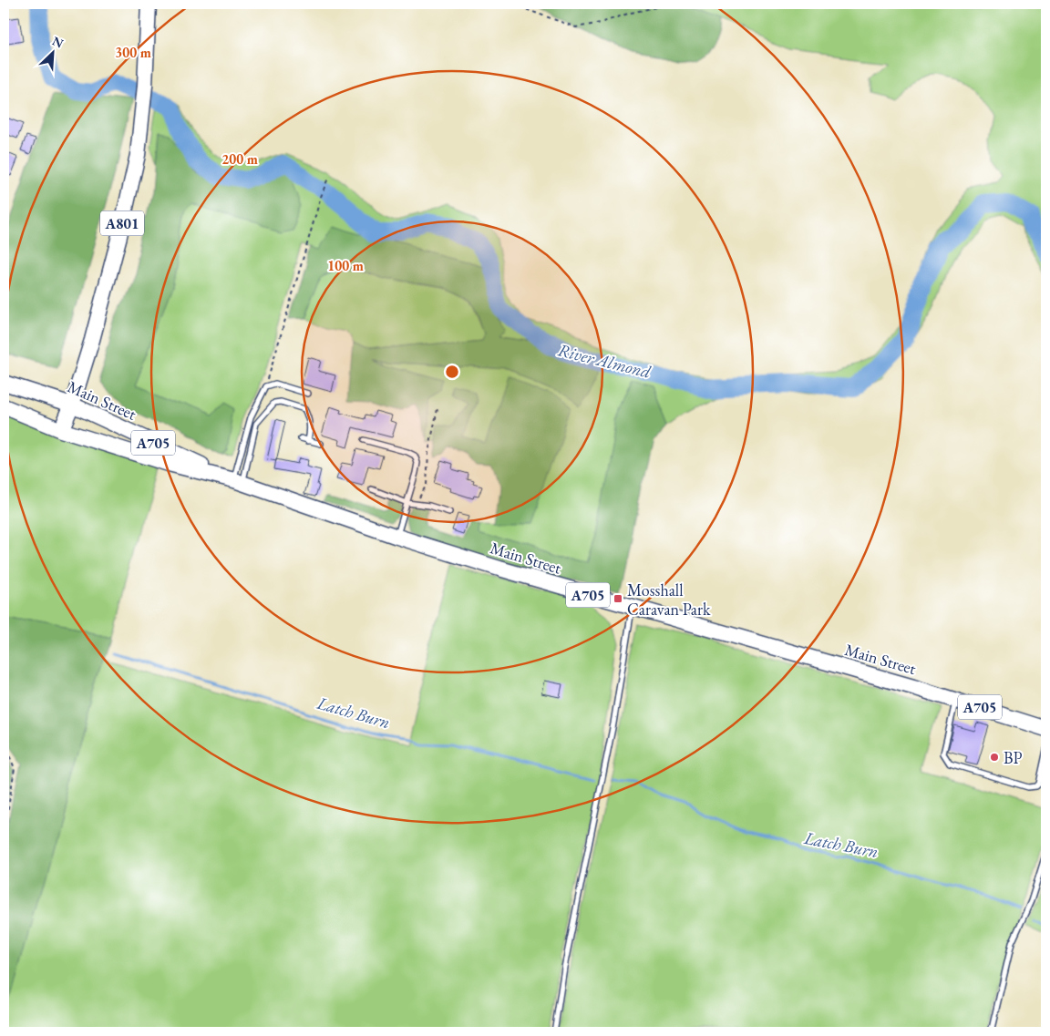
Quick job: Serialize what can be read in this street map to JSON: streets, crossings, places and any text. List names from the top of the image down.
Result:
{
  "streets": {
    "main road": ["A801", "Main Street", "A705"]
  },
  "crossings": [
    ["A801", "Main Street"]
  ],
  "water": ["River Almond", "Latch Burn"],
  "places": {
    "transit": ["Mosshall Caravan Park"],
    "other": ["BP"]
  },
  "north": "top right",
  "rings": ["300 m", "200 m", "100 m"]
}
